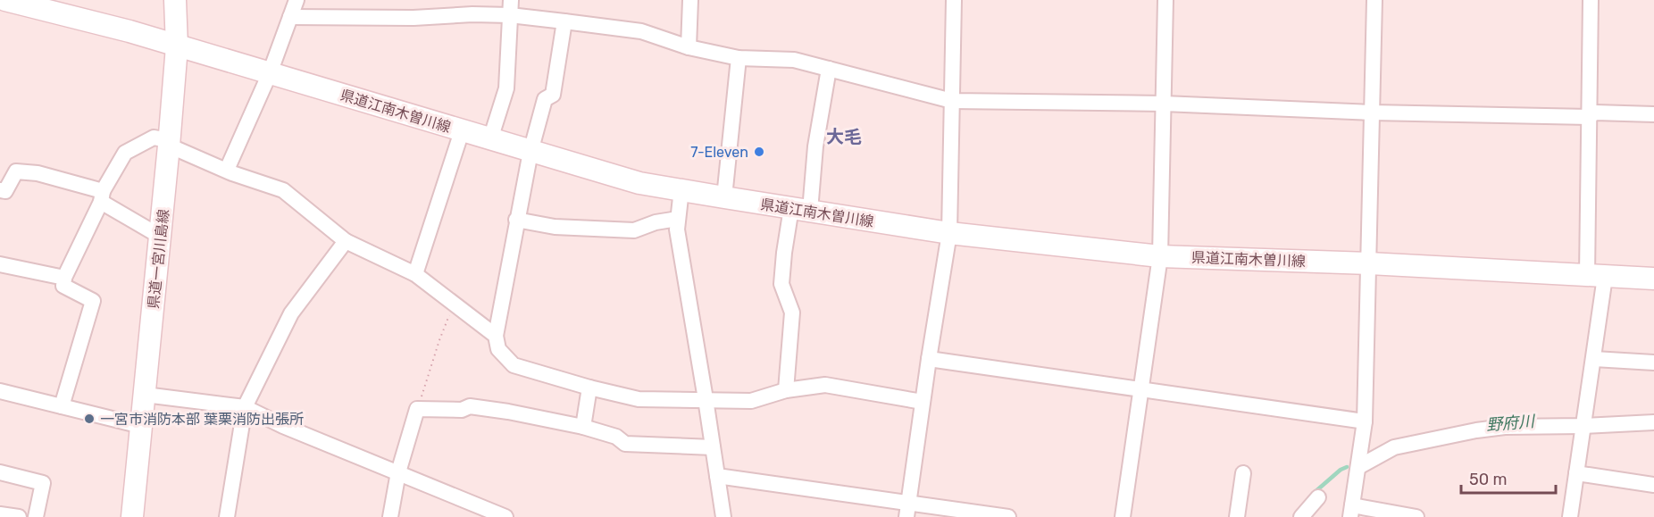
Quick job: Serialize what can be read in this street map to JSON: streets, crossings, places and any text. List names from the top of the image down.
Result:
{
  "streets": {
    "main road": ["県道江南木曽川線", "県道一宮川島線"]
  },
  "crossings": [
    ["県道江南木曽川線", "県道一宮川島線"]
  ],
  "districts": ["大毛"],
  "water": ["野府川"],
  "places": ["7-Eleven", "一宮市消防本部 葉栗消防出張所"],
  "scale_bar": "50 m"
}
